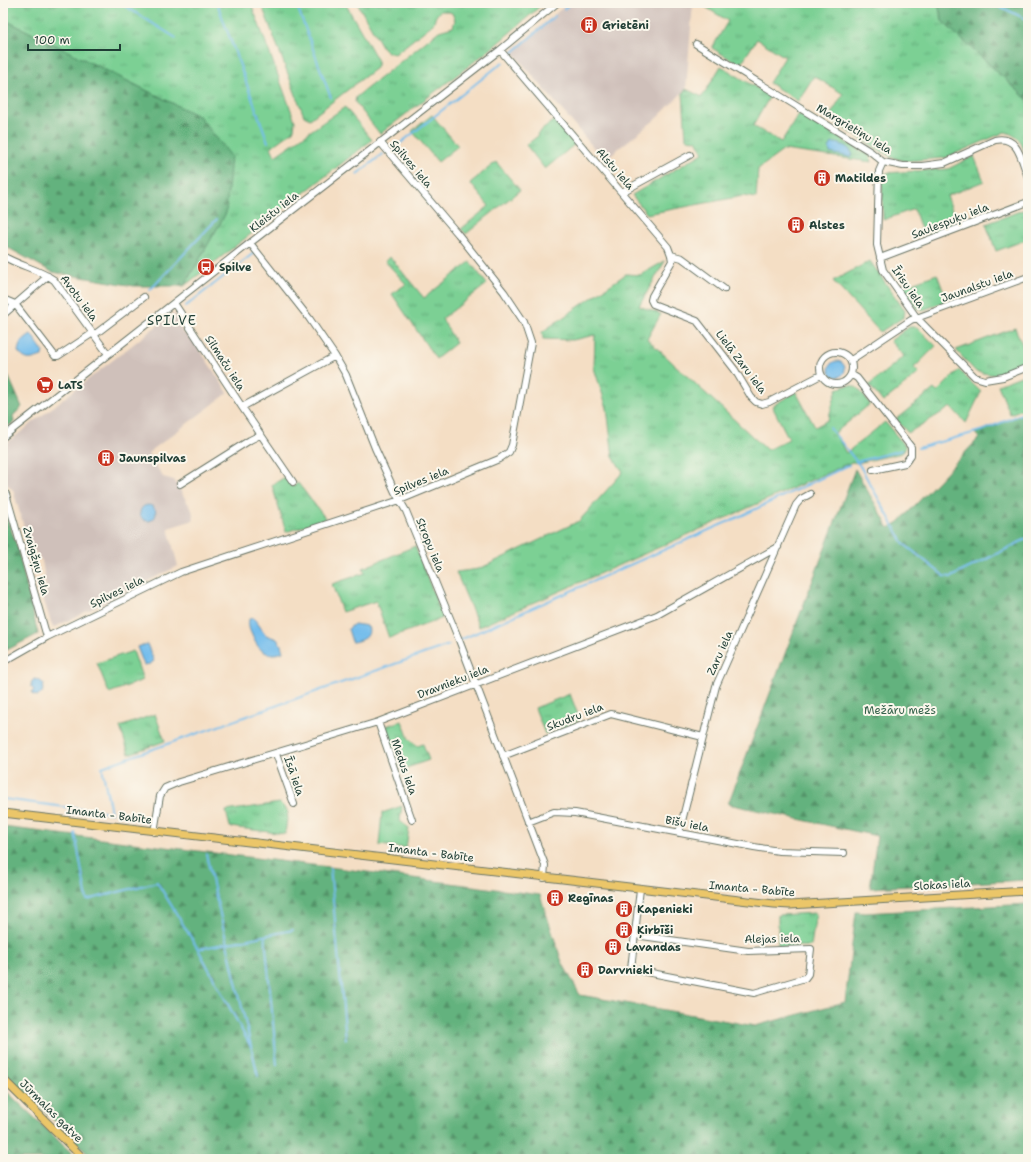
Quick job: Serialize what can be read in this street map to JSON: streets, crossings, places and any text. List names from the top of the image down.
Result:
{
  "streets": {
    "main road": ["Imanta - Babīte", "Slokas iela", "Jūrmalas gatve"],
    "street": [
      "Margrietiņu iela",
      "Spilves iela",
      "Alstu iela",
      "Kleistu iela",
      "Saulespuķu iela",
      "Jaunalstu iela",
      "Īrisu iela",
      "Avotu iela",
      "Lielā Zaru iela",
      "Silmaču iela",
      "Stropu iela",
      "Zvaigžņu iela",
      "Zaru iela",
      "Dravnieku iela",
      "Skudru iela",
      "Medus iela",
      "Īsā iela",
      "Bišu iela",
      "Alejas iela"
    ]
  },
  "crossings": [
    ["Margrietiņu iela", "Īrisu iela"],
    ["Spilves iela", "Kleistu iela"],
    ["Spilves iela", "Stropu iela"],
    ["Spilves iela", "Zvaigžņu iela"],
    ["Alstu iela", "Kleistu iela"],
    ["Alstu iela", "Lielā Zaru iela"],
    ["Kleistu iela", "Avotu iela"],
    ["Kleistu iela", "Silmaču iela"],
    ["Kleistu iela", "Stropu iela"],
    ["Saulespuķu iela", "Īrisu iela"],
    ["Jaunalstu iela", "Īrisu iela"],
    ["Jaunalstu iela", "Lielā Zaru iela"],
    ["Stropu iela", "Dravnieku iela"],
    ["Stropu iela", "Skudru iela"],
    ["Stropu iela", "Imanta - Babīte"],
    ["Stropu iela", "Bišu iela"],
    ["Zaru iela", "Dravnieku iela"],
    ["Zaru iela", "Skudru iela"],
    ["Zaru iela", "Bišu iela"],
    ["Dravnieku iela", "Medus iela"],
    ["Dravnieku iela", "Īsā iela"],
    ["Dravnieku iela", "Imanta - Babīte"],
    ["Imanta - Babīte", "Slokas iela"]
  ],
  "districts": ["SPILVE"],
  "parks": ["Mežāru mežs"],
  "places": {
    "building": [
      "Grietēni",
      "Matildes",
      "Alstes",
      "Jaunspilvas",
      "Regīnas",
      "Kapenieki",
      "Ķirbīši",
      "Lavandas",
      "Darvnieki"
    ],
    "bus stop": ["Spilve"],
    "supermarket": ["LaTS"]
  },
  "scale_bar": "100 m"
}
